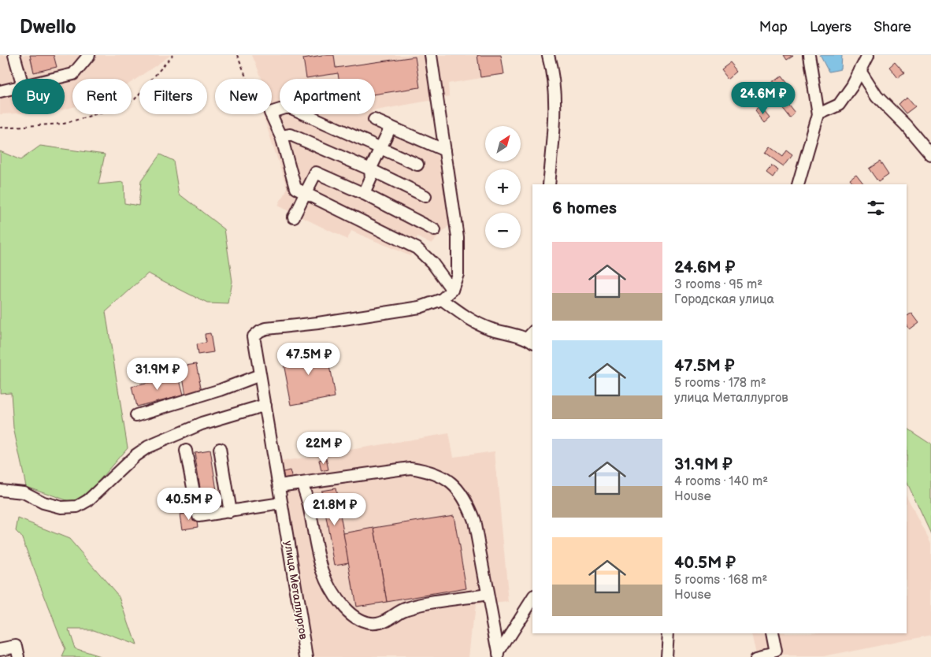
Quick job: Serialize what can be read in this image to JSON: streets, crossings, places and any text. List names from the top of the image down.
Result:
{
  "streets": {
    "street": ["улица Металлургов"]
  },
  "north": "top right",
  "page": {
    "header": "Dwello",
    "nav": ["Map", "Layers", "Share"],
    "chip": [
      "Buy",
      "Rent",
      "Filters",
      "New",
      "Apartment"
    ],
    "price": [
      "24.6M ₽",
      "47.5M ₽",
      "31.9M ₽",
      "22M ₽",
      "40.5M ₽",
      "21.8M ₽"
    ],
    "map_buttons": ["+", "−"],
    "heading": "6 homes",
    "list": [
      {
        "name": "24.6M ₽",
        "note": "3 rooms · 95 m² · Городская улица"
      },
      {
        "name": "47.5M ₽",
        "note": "5 rooms · 178 m² · улица Металлургов"
      },
      {
        "name": "31.9M ₽",
        "note": "4 rooms · 140 m² · House"
      },
      {
        "name": "40.5M ₽",
        "note": "5 rooms · 168 m² · House"
      }
    ]
  }
}
